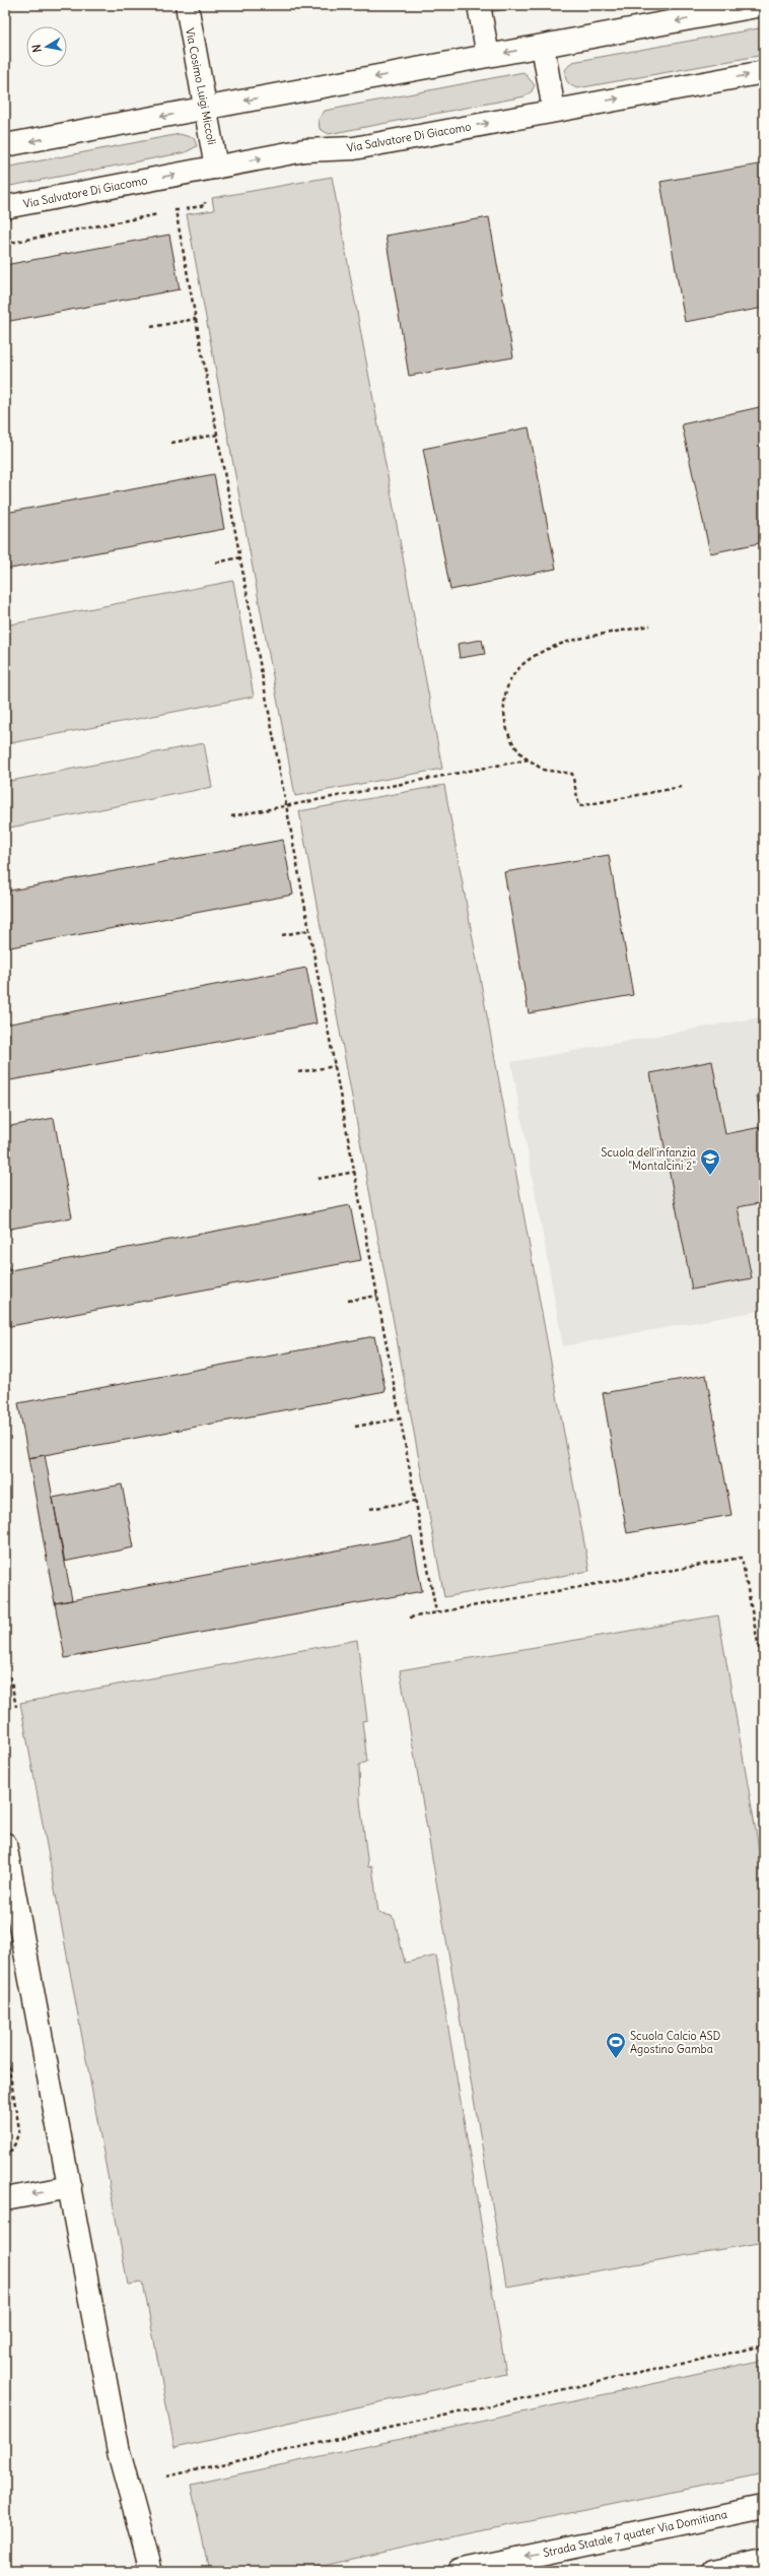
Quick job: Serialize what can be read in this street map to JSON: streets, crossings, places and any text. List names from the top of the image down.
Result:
{
  "streets": {
    "main road": ["Via Cosimo Luigi Miccoli", "Via Salvatore Di Giacomo", "Strada Statale 7 quater Via Domitiana"]
  },
  "crossings": [
    ["Via Cosimo Luigi Miccoli", "Via Salvatore Di Giacomo"]
  ],
  "one_way": ["Strada Statale 7 quater Via Domitiana"],
  "places": {
    "school or university": ["Scuola dell'infanzia \"Montalcini 2\""],
    "sports": ["Scuola Calcio ASD Agostino Gamba"]
  },
  "north": "left"
}
